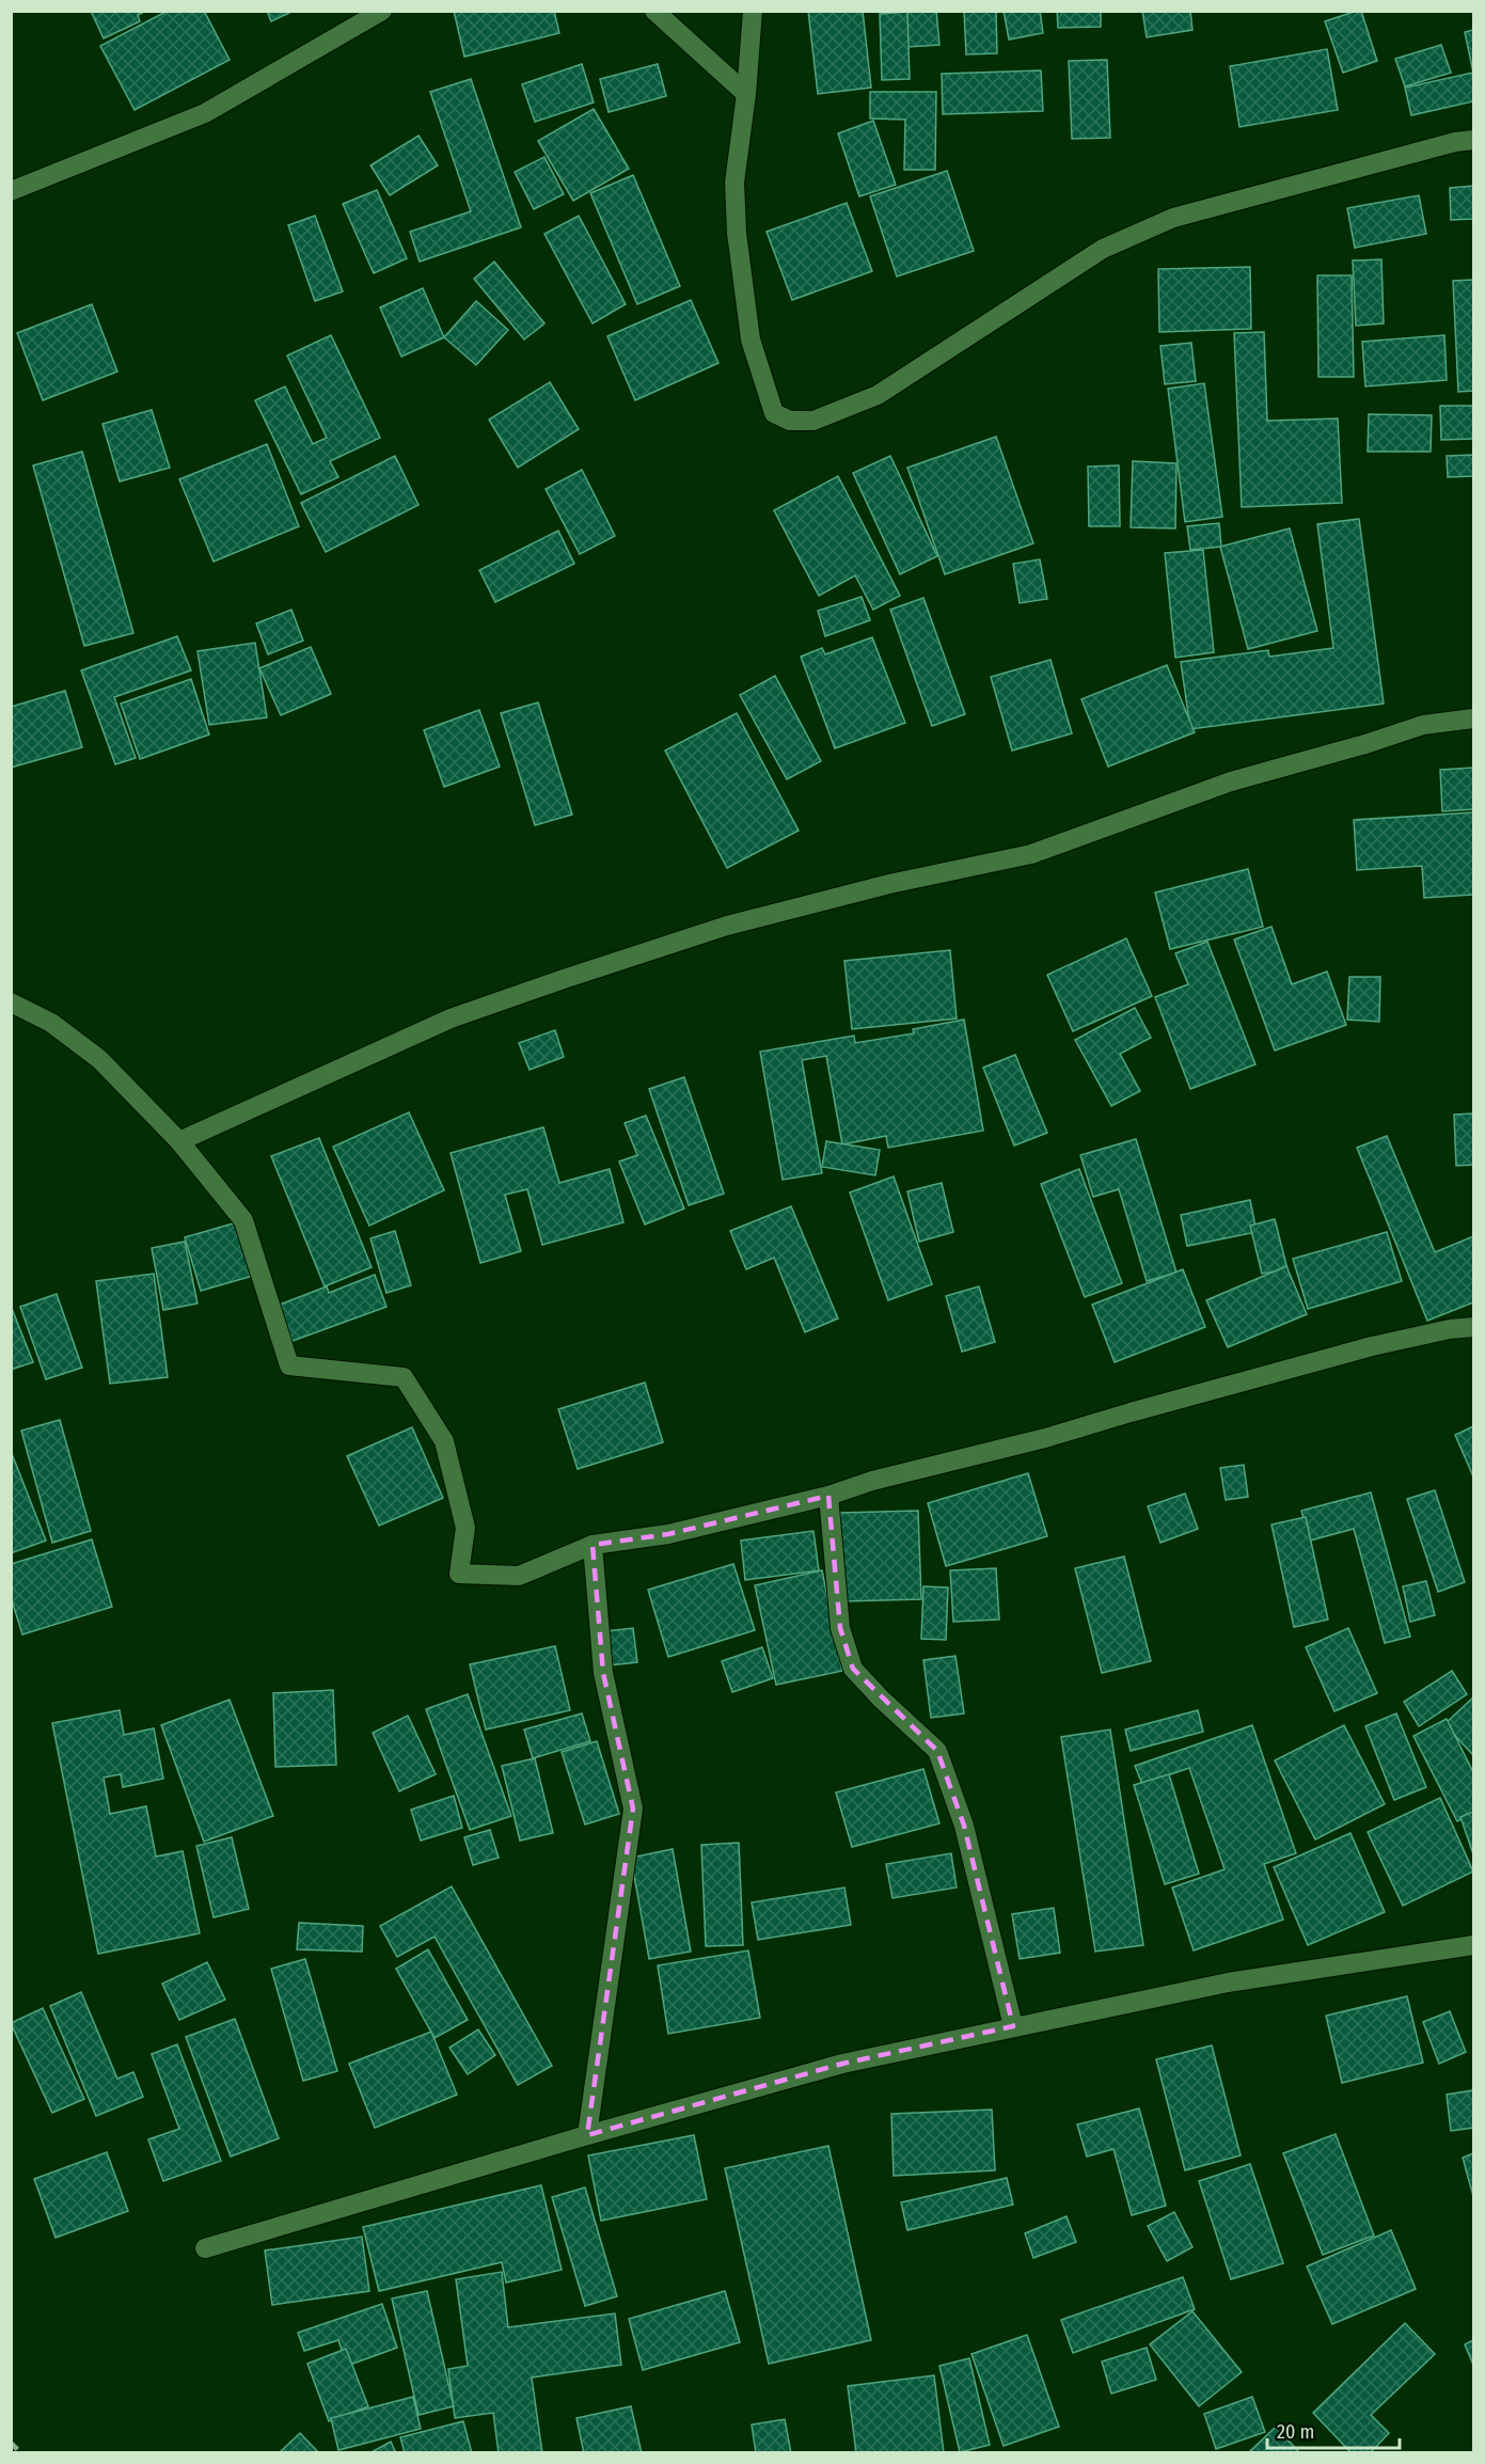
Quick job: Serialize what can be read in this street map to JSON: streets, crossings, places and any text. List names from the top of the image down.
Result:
{
  "scale_bar": "20 m"
}
